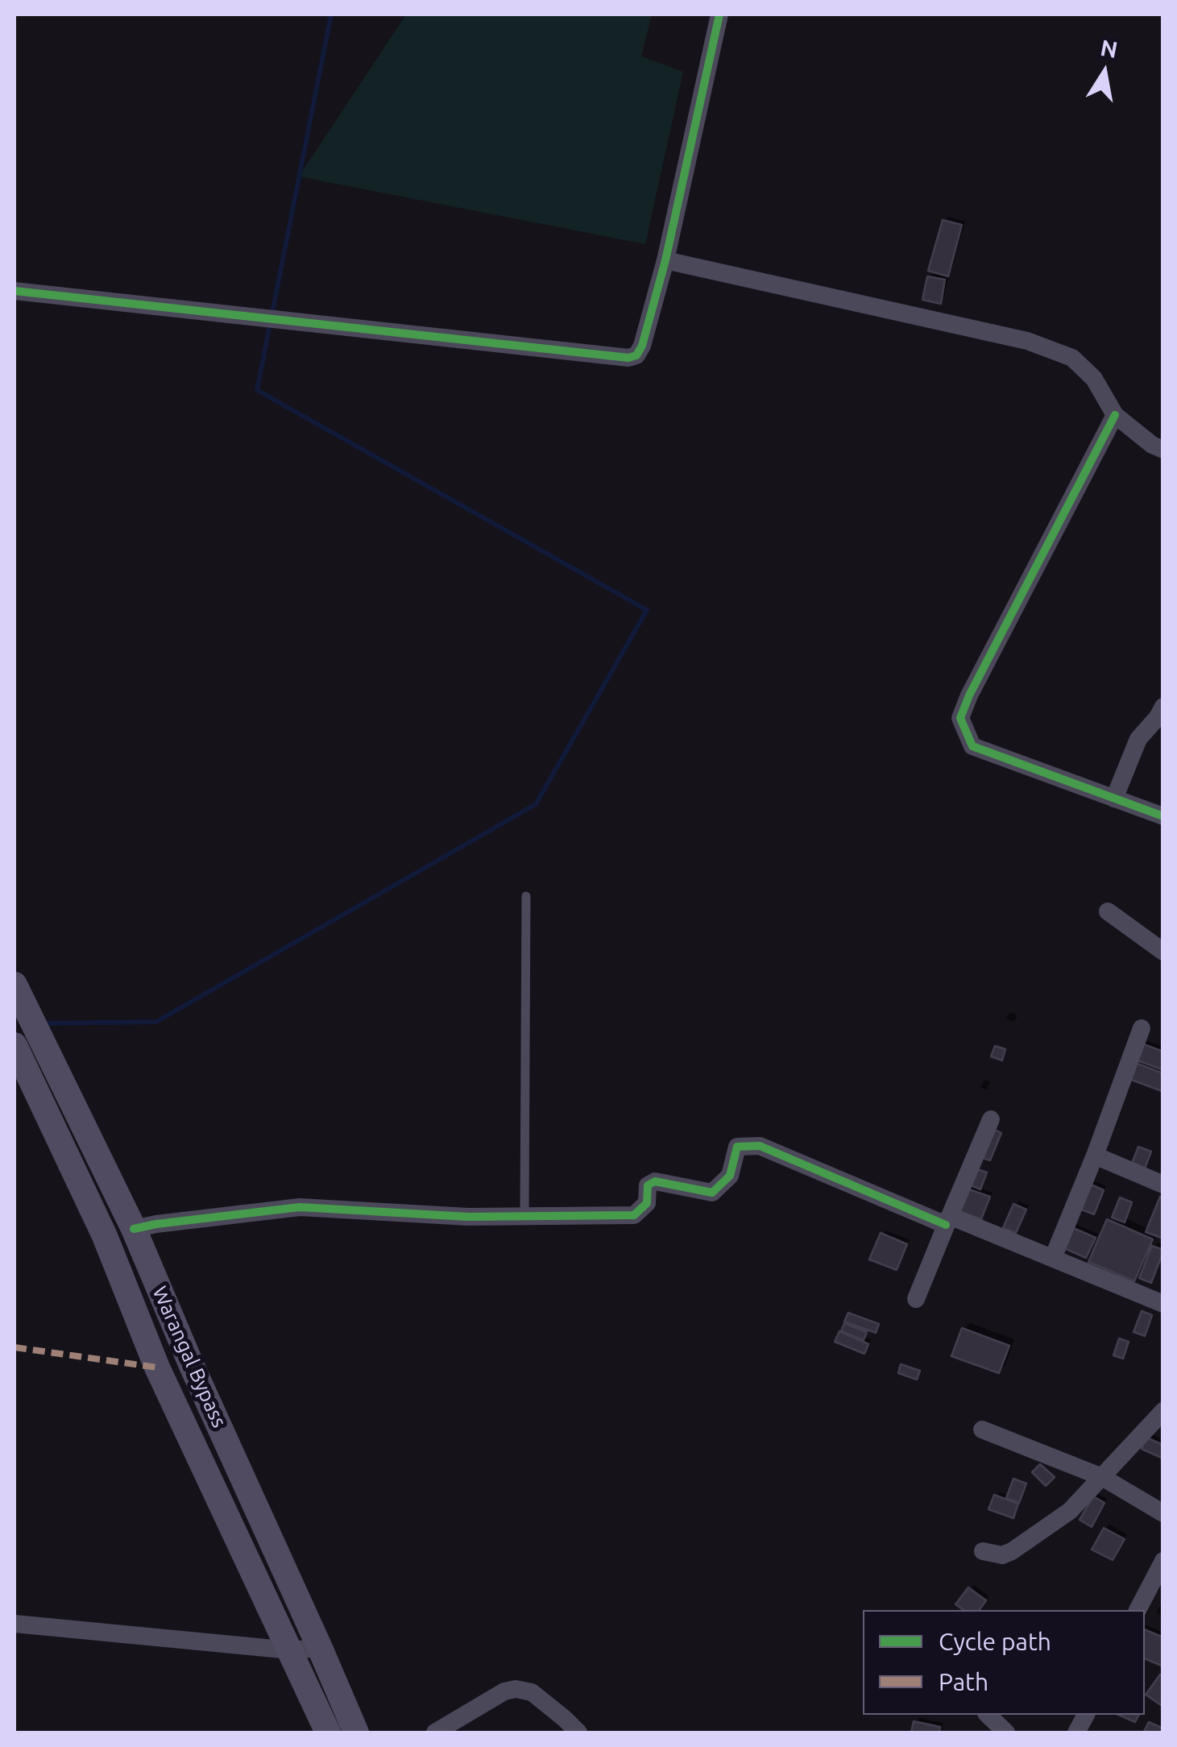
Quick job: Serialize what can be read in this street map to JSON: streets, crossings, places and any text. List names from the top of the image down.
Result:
{
  "streets": {
    "main road": ["Warangal Bypass"]
  },
  "legend": ["Cycle path", "Path"],
  "north": "top"
}
